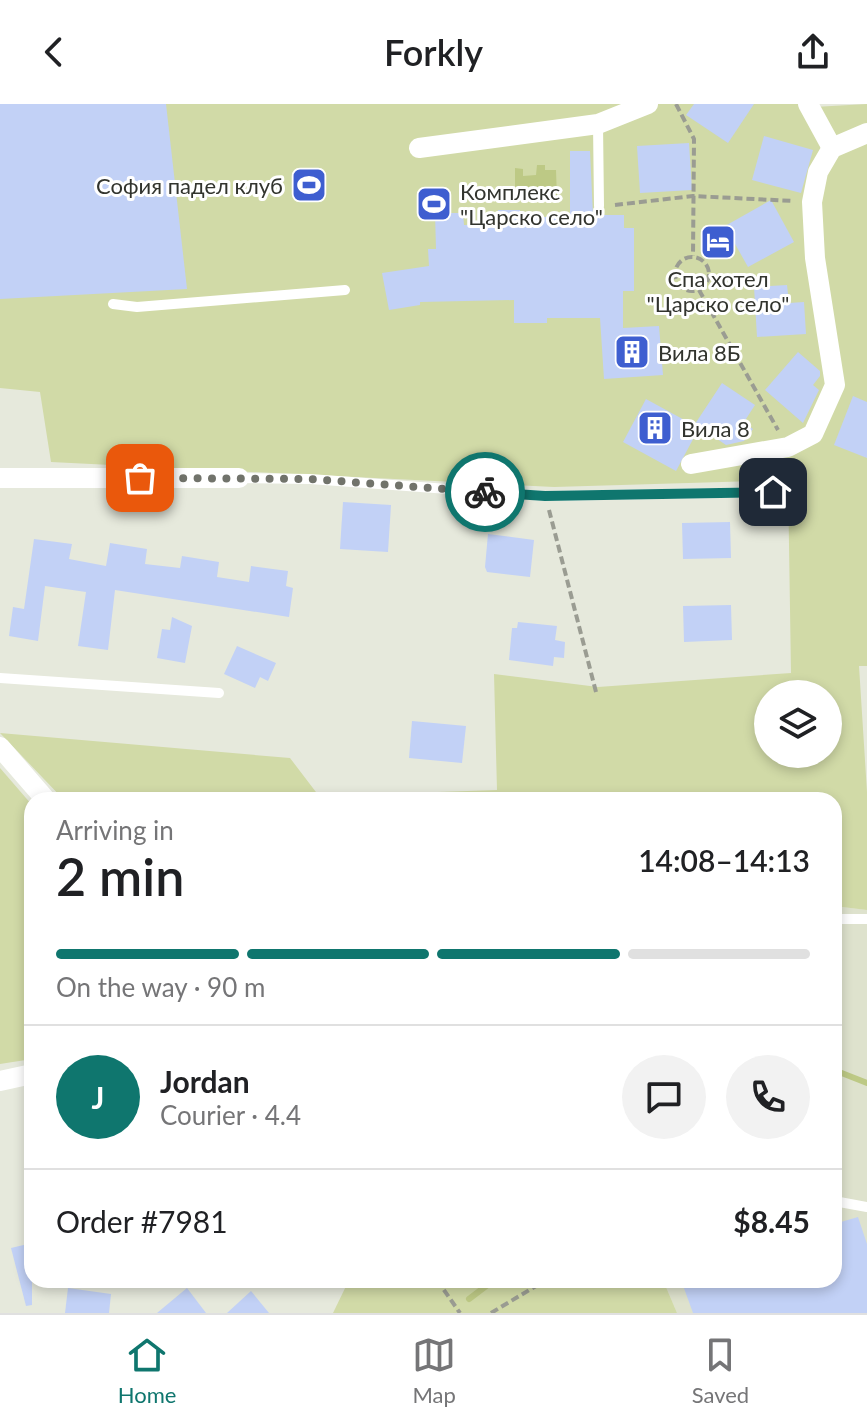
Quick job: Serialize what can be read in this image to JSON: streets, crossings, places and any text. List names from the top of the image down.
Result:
{
  "places": {
    "sports": ["София падел клуб", "Комплекс \"Царско село\""],
    "hotel": ["Спа хотел \"Царско село\""],
    "building": ["Вила 8Б", "Вила 8"]
  },
  "page": {
    "header": "Forkly",
    "heading": ["2 min", "Arriving in", "14:08–14:13"],
    "panel": [
      "Jordan",
      "Courier · 4.4",
      "Order #7981",
      "$8.45"
    ],
    "bar": "On the way · 90 m",
    "round": "J",
    "tabs": ["Home", "Map", "Saved"]
  }
}
